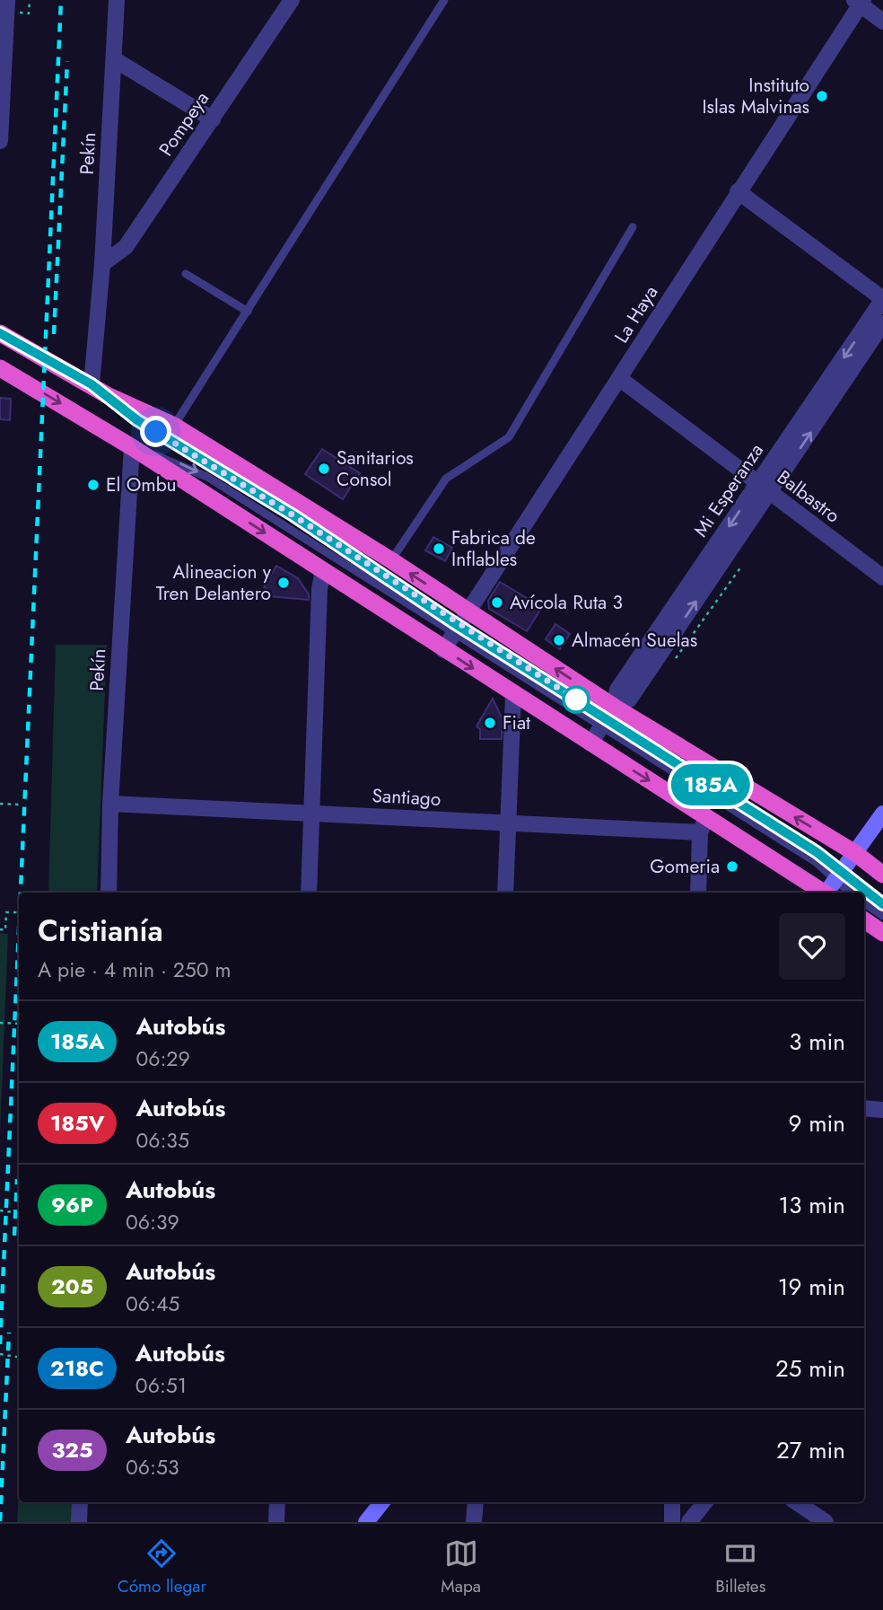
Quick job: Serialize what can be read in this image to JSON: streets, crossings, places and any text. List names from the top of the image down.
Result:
{
  "streets": {
    "street": [
      "Pompeya",
      "Pekín",
      "La Haya",
      "Mi Esperanza",
      "Balbastro",
      "Santiago"
    ]
  },
  "crossings": [
    ["Pompeya", "Pekín"],
    ["Pekín", "Santiago"],
    ["La Haya", "Balbastro"],
    ["Mi Esperanza", "Balbastro"]
  ],
  "places": [
    "Instituto Islas Malvinas",
    "Sanitarios Consol",
    "El Ombu",
    "Fabrica de Inflables",
    "Alineacion y Tren Delantero",
    "Avícola Ruta 3",
    "Almacén Suelas",
    "Fiat",
    "Gomeria"
  ],
  "lines": ["bus line 185A"],
  "page": {
    "on_map": "185A",
    "heading": ["Cristianía", "A pie · 4 min · 250 m"],
    "list": [
      {
        "mark": "185A",
        "name": "Autobús",
        "note": "06:29",
        "value": "3 min"
      },
      {
        "mark": "185V",
        "name": "Autobús",
        "note": "06:35",
        "value": "9 min"
      },
      {
        "mark": "96P",
        "name": "Autobús",
        "note": "06:39",
        "value": "13 min"
      },
      {
        "mark": "205",
        "name": "Autobús",
        "note": "06:45",
        "value": "19 min"
      },
      {
        "mark": "218C",
        "name": "Autobús",
        "note": "06:51",
        "value": "25 min"
      },
      {
        "mark": "325",
        "name": "Autobús",
        "note": "06:53",
        "value": "27 min"
      }
    ],
    "tabs": ["Cómo llegar", "Mapa", "Billetes"]
  }
}
